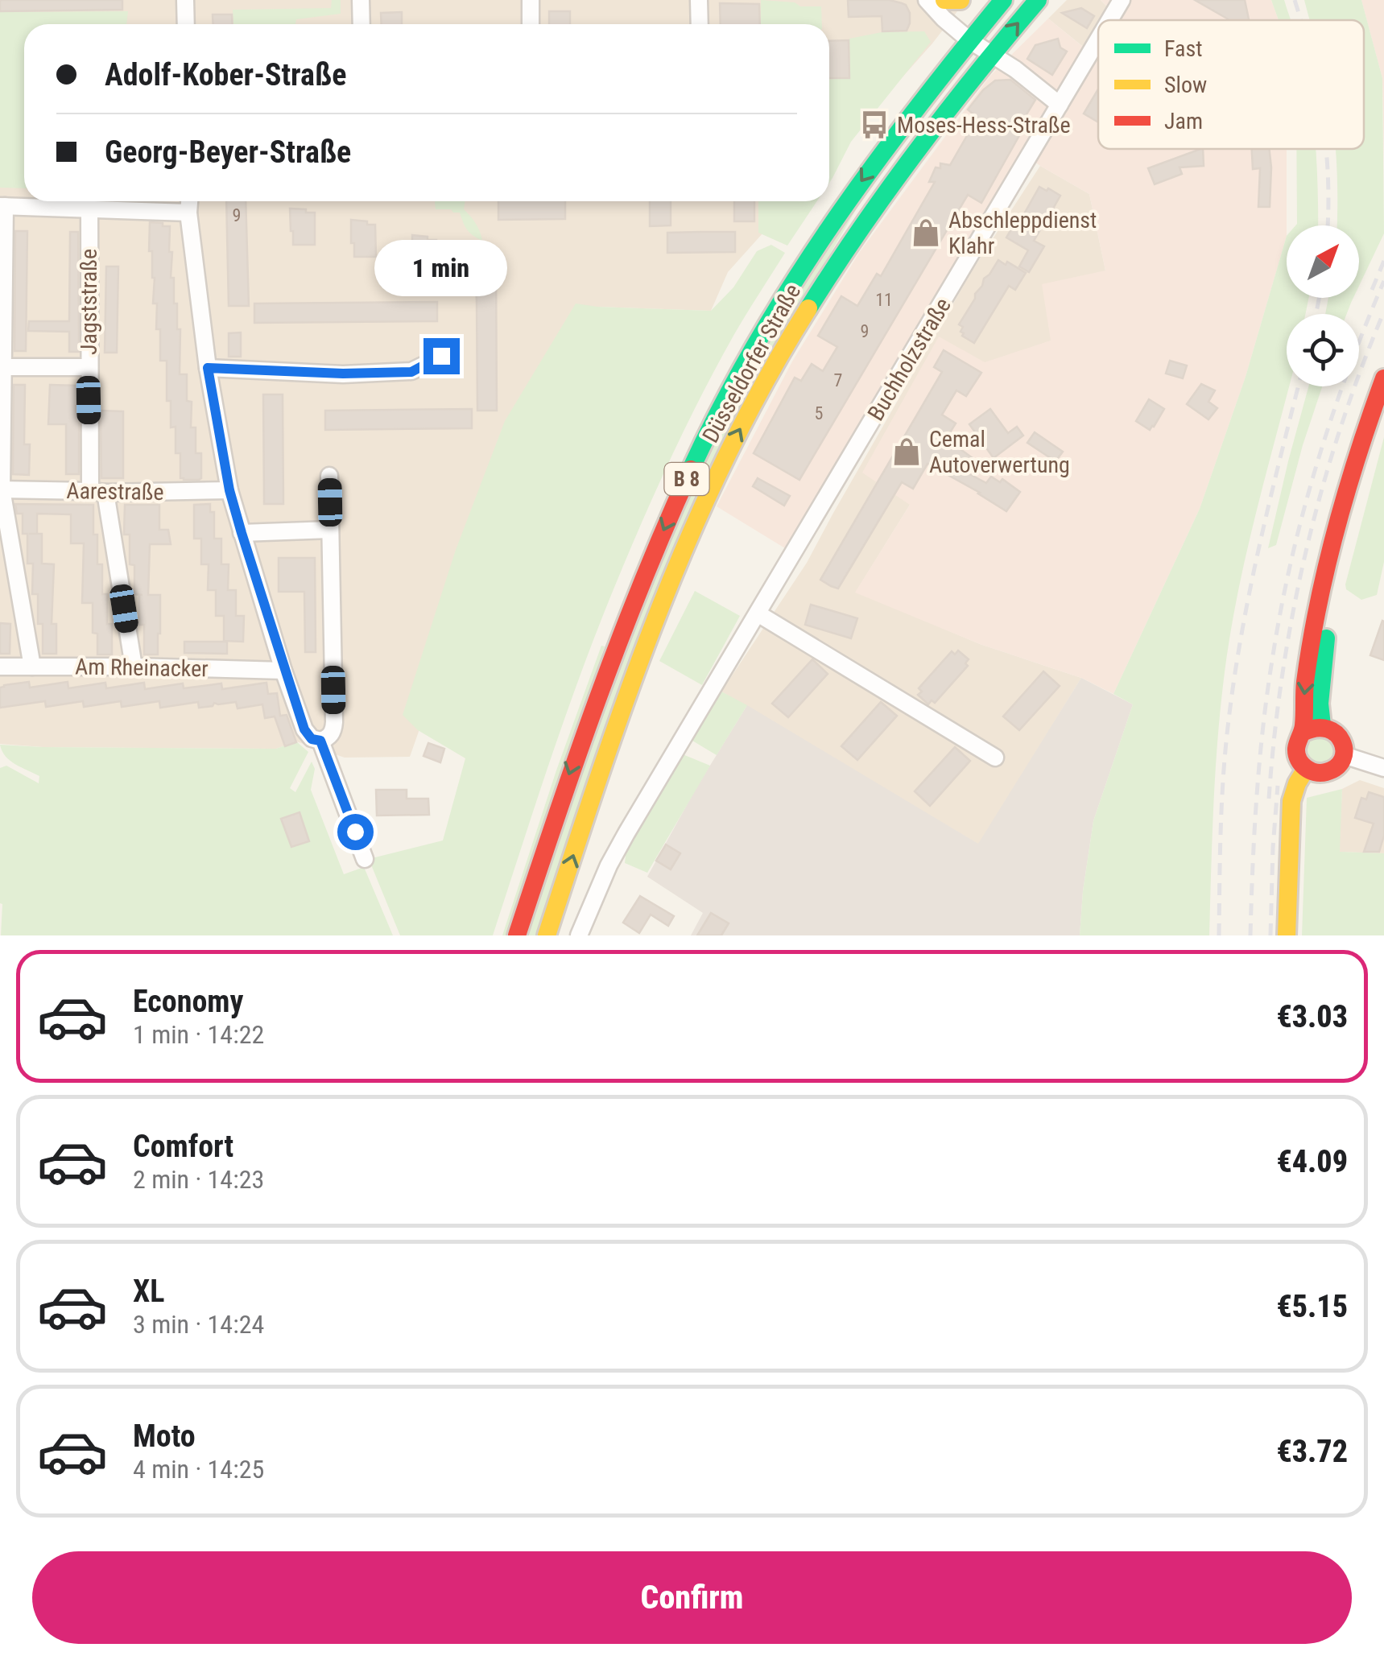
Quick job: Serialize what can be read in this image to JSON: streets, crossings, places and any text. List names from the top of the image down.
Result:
{
  "streets": {
    "main road": ["Düsseldorfer Straße", "B 8"],
    "street": [
      "Jagststraße",
      "Buchholzstraße",
      "Aarestraße",
      "Am Rheinacker"
    ]
  },
  "crossings": [
    ["Jagststraße", "Aarestraße"],
    ["Jagststraße", "Am Rheinacker"]
  ],
  "places": {
    "bus stop": ["Moses-Hess-Straße"],
    "shop": ["Abschleppdienst Klahr", "Cemal Autoverwertung"]
  },
  "house_numbers": [
    "9",
    "11",
    "9",
    "7",
    "5"
  ],
  "legend": ["Fast", "Slow", "Jam"],
  "north": "top right",
  "page": {
    "banner": ["Adolf-Kober-Straße", "Georg-Beyer-Straße"],
    "bubble": "1 min",
    "list": [
      {
        "name": "Economy",
        "note": "1 min · 14:22",
        "value": "€3.03"
      },
      {
        "name": "Comfort",
        "note": "2 min · 14:23",
        "value": "€4.09"
      },
      {
        "name": "XL",
        "note": "3 min · 14:24",
        "value": "€5.15"
      },
      {
        "name": "Moto",
        "note": "4 min · 14:25",
        "value": "€3.72"
      }
    ],
    "buttons": "Confirm"
  }
}
